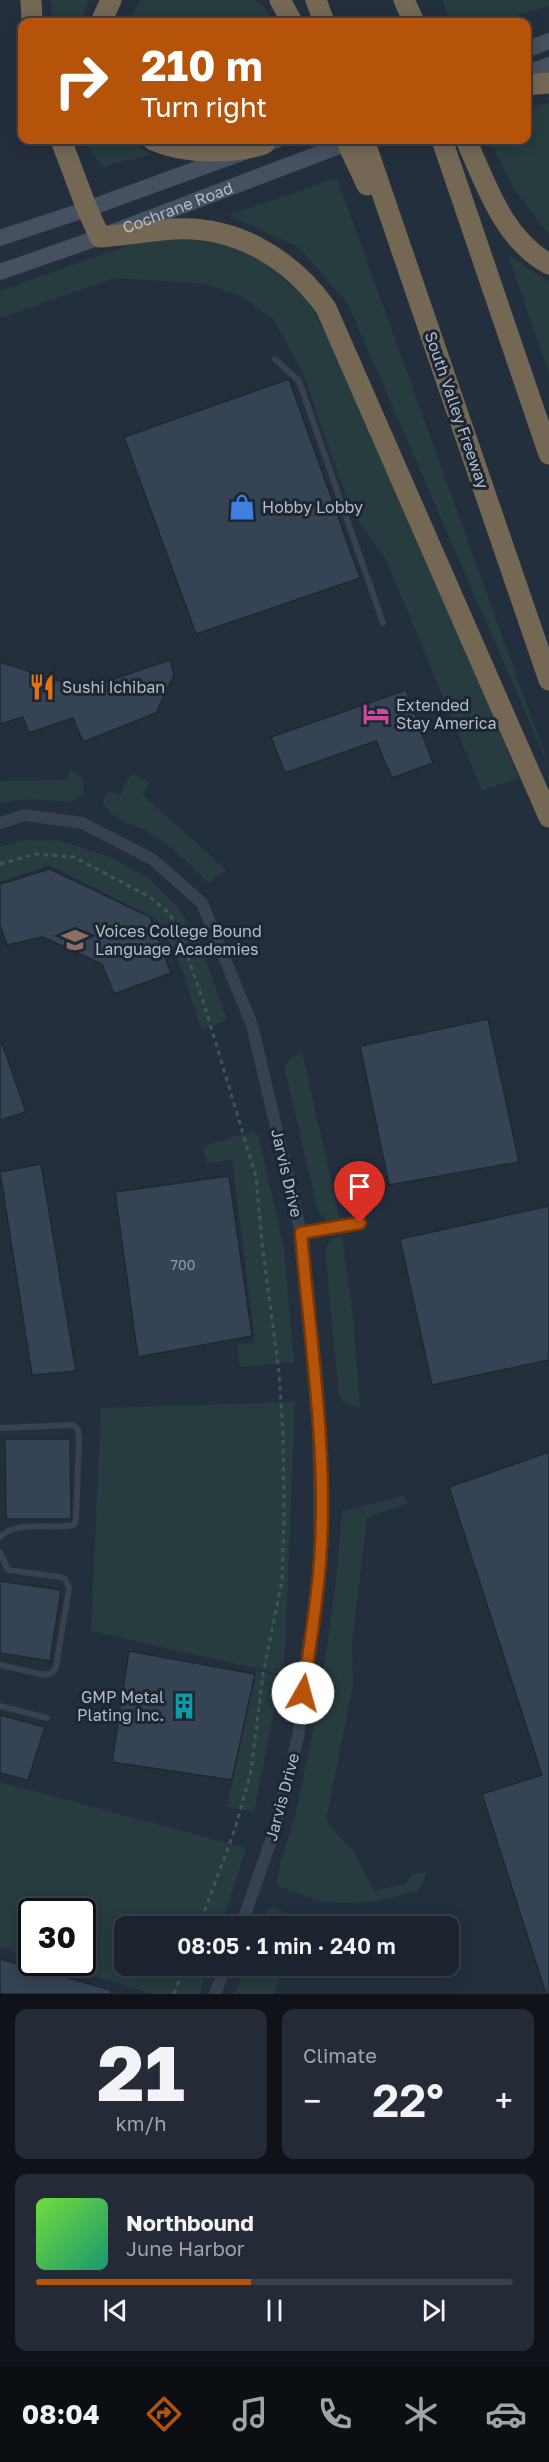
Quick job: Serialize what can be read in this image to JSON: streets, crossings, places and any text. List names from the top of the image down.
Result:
{
  "streets": {
    "highway": ["South Valley Freeway"],
    "main road": ["Cochrane Road"],
    "street": ["Jarvis Drive"]
  },
  "places": {
    "shop": ["Hobby Lobby"],
    "restaurant": ["Sushi Ichiban"],
    "hotel": ["Extended Stay America"],
    "school or university": ["Voices College Bound Language Academies"],
    "building": ["GMP Metal Plating Inc."]
  },
  "house_numbers": ["700"],
  "page": {
    "turn": ["210 m", "Turn right"],
    "limit": "30",
    "trip": "08:05 · 1 min · 240 m",
    "tile": [
      ["21", "km/h"],
      "Climate"
    ],
    "heat": ["−", "22°", "+"],
    "song": ["Northbound", "June Harbor"],
    "tabs": "08:04"
  }
}
